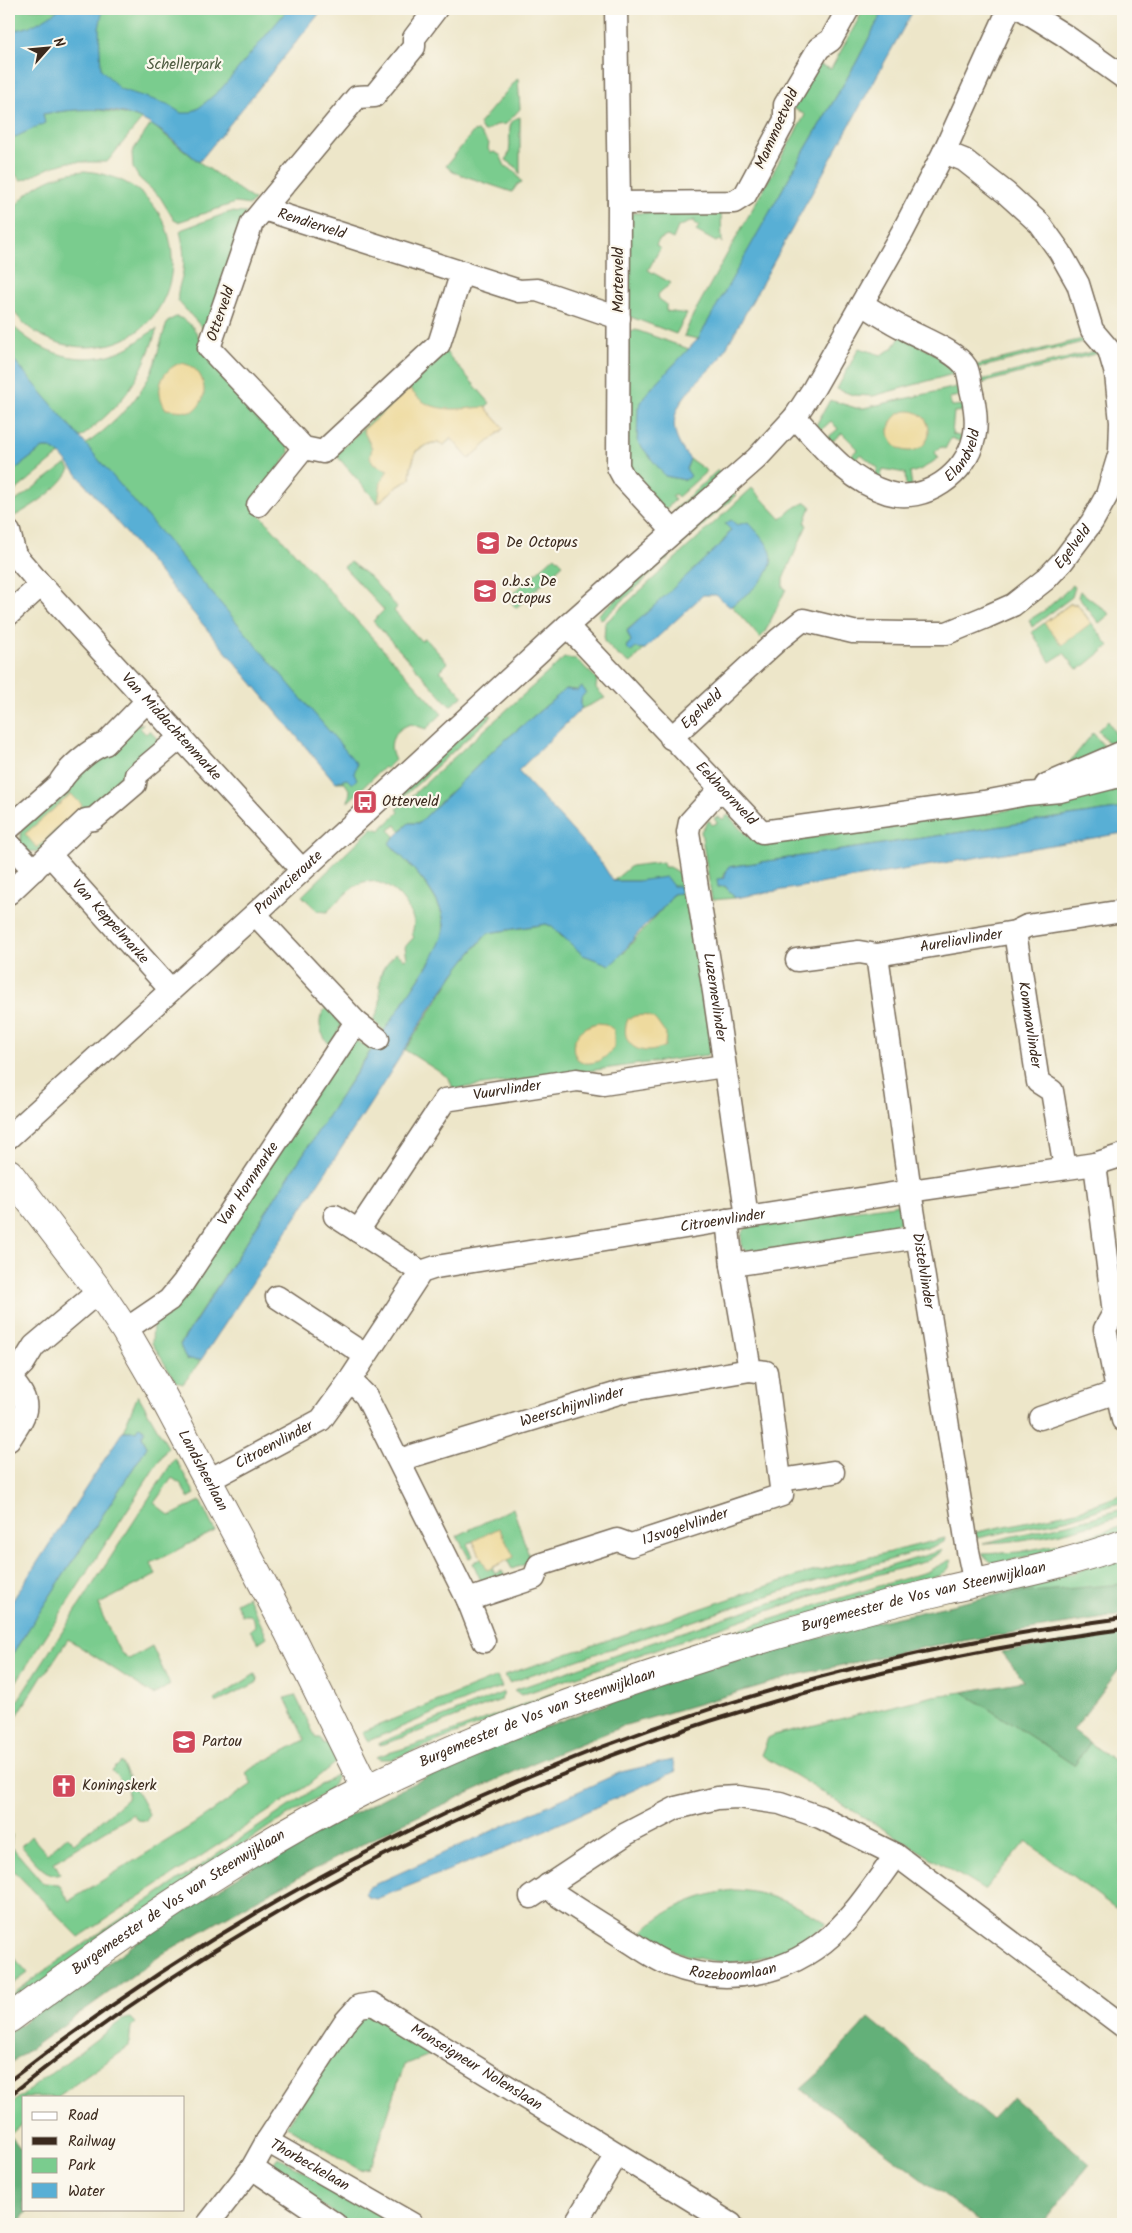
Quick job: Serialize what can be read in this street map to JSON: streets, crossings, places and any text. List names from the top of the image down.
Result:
{
  "streets": {
    "street": [
      "Mammoetveld",
      "Rendierveld",
      "Marterveld",
      "Otterveld",
      "Elandveld",
      "Egelveld",
      "Van Middachtenmarke",
      "Eekhoornveld",
      "Provincieroute",
      "Van Keppelmarke",
      "Aureliavlinder",
      "Luzernevlinder",
      "Kommavlinder",
      "Vuurvlinder",
      "Van Hornmarke",
      "Citroenvlinder",
      "Distelvlinder",
      "Weerschijnvlinder",
      "Landsheerlaan",
      "IJsvogelvlinder",
      "Burgemeester de Vos van Steenwijklaan",
      "Rozeboomlaan",
      "Monseigneur Nolenslaan",
      "Thorbeckelaan"
    ]
  },
  "crossings": [
    ["Mammoetveld", "Marterveld"],
    ["Rendierveld", "Marterveld"],
    ["Rendierveld", "Otterveld"],
    ["Egelveld", "Eekhoornveld"],
    ["Van Middachtenmarke", "Provincieroute"],
    ["Eekhoornveld", "Provincieroute"],
    ["Eekhoornveld", "Luzernevlinder"],
    ["Provincieroute", "Van Keppelmarke"],
    ["Aureliavlinder", "Kommavlinder"],
    ["Aureliavlinder", "Distelvlinder"],
    ["Luzernevlinder", "Vuurvlinder"],
    ["Luzernevlinder", "Citroenvlinder"],
    ["Kommavlinder", "Citroenvlinder"],
    ["Van Hornmarke", "Landsheerlaan"],
    ["Citroenvlinder", "Distelvlinder"],
    ["Citroenvlinder", "Landsheerlaan"],
    ["Distelvlinder", "Burgemeester de Vos van Steenwijklaan"],
    ["Weerschijnvlinder", "IJsvogelvlinder"],
    ["Landsheerlaan", "Burgemeester de Vos van Steenwijklaan"],
    ["Monseigneur Nolenslaan", "Thorbeckelaan"]
  ],
  "parks": ["Schellerpark"],
  "places": {
    "school or university": ["De Octopus", "o.b.s. De Octopus", "Partou"],
    "bus stop": ["Otterveld"],
    "church": ["Koningskerk"]
  },
  "legend": [
    "Road",
    "Railway",
    "Park",
    "Water"
  ],
  "north": "top right"
}
